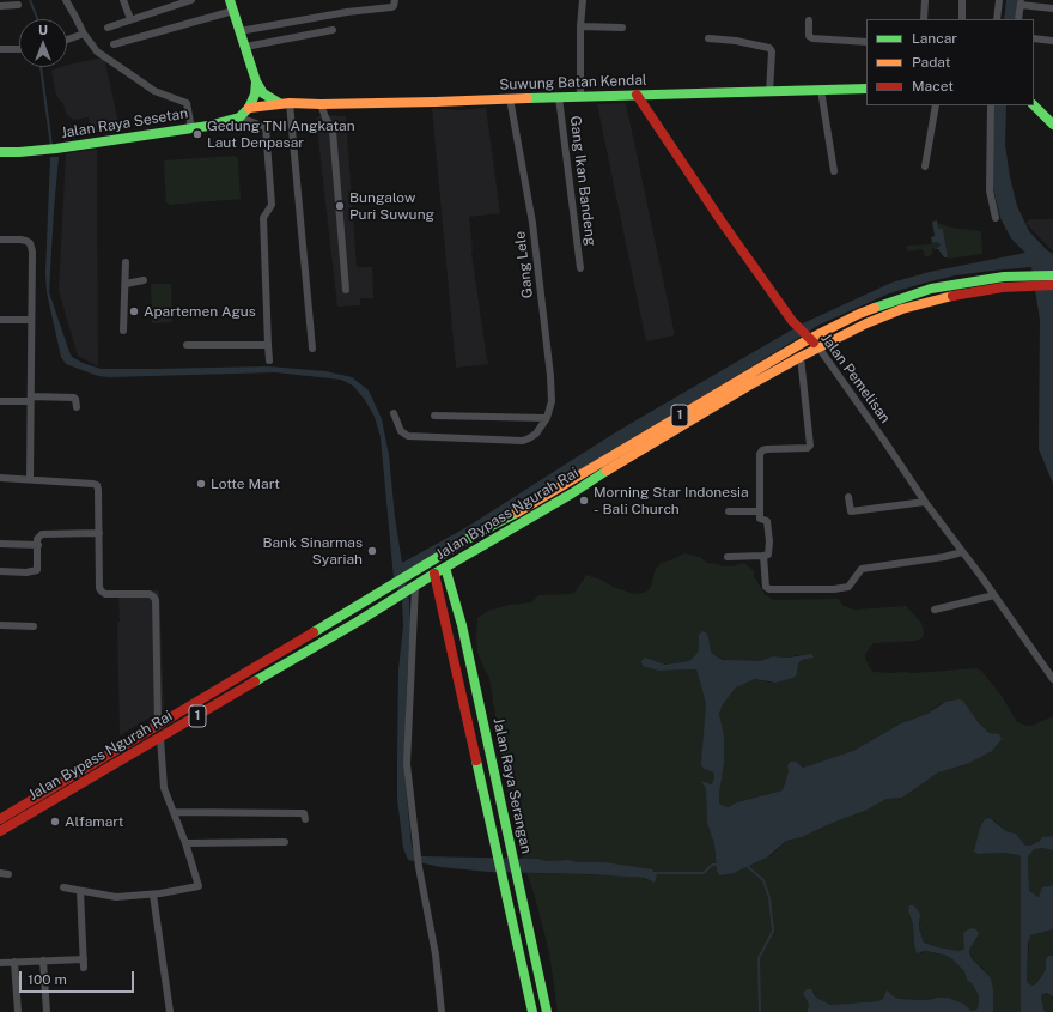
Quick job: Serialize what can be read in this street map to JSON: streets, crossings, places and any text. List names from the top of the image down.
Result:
{
  "streets": {
    "main road": [
      "Suwung Batan Kendal",
      "Jalan Raya Sesetan",
      "Jalan Pemelisan",
      "1",
      "Jalan Bypass Ngurah Rai",
      "Jalan Raya Serangan"
    ],
    "street": ["Gang Ikan Bandeng", "Gang Lele"]
  },
  "crossings": [
    ["Suwung Batan Kendal", "Gang Ikan Bandeng"],
    ["Suwung Batan Kendal", "Gang Lele"],
    ["Suwung Batan Kendal", "Jalan Pemelisan"],
    ["Jalan Pemelisan", "Jalan Bypass Ngurah Rai"],
    ["Jalan Bypass Ngurah Rai", "Jalan Raya Serangan"]
  ],
  "places": [
    "Gedung TNI Angkatan Laut Denpasar",
    "Bungalow Puri Suwung",
    "Apartemen Agus",
    "Lotte Mart",
    "Morning Star Indonesia - Bali Church",
    "Bank Sinarmas Syariah",
    "Alfamart"
  ],
  "legend": ["Lancar", "Padat", "Macet"],
  "scale_bar": "100 m",
  "north": "top"
}
